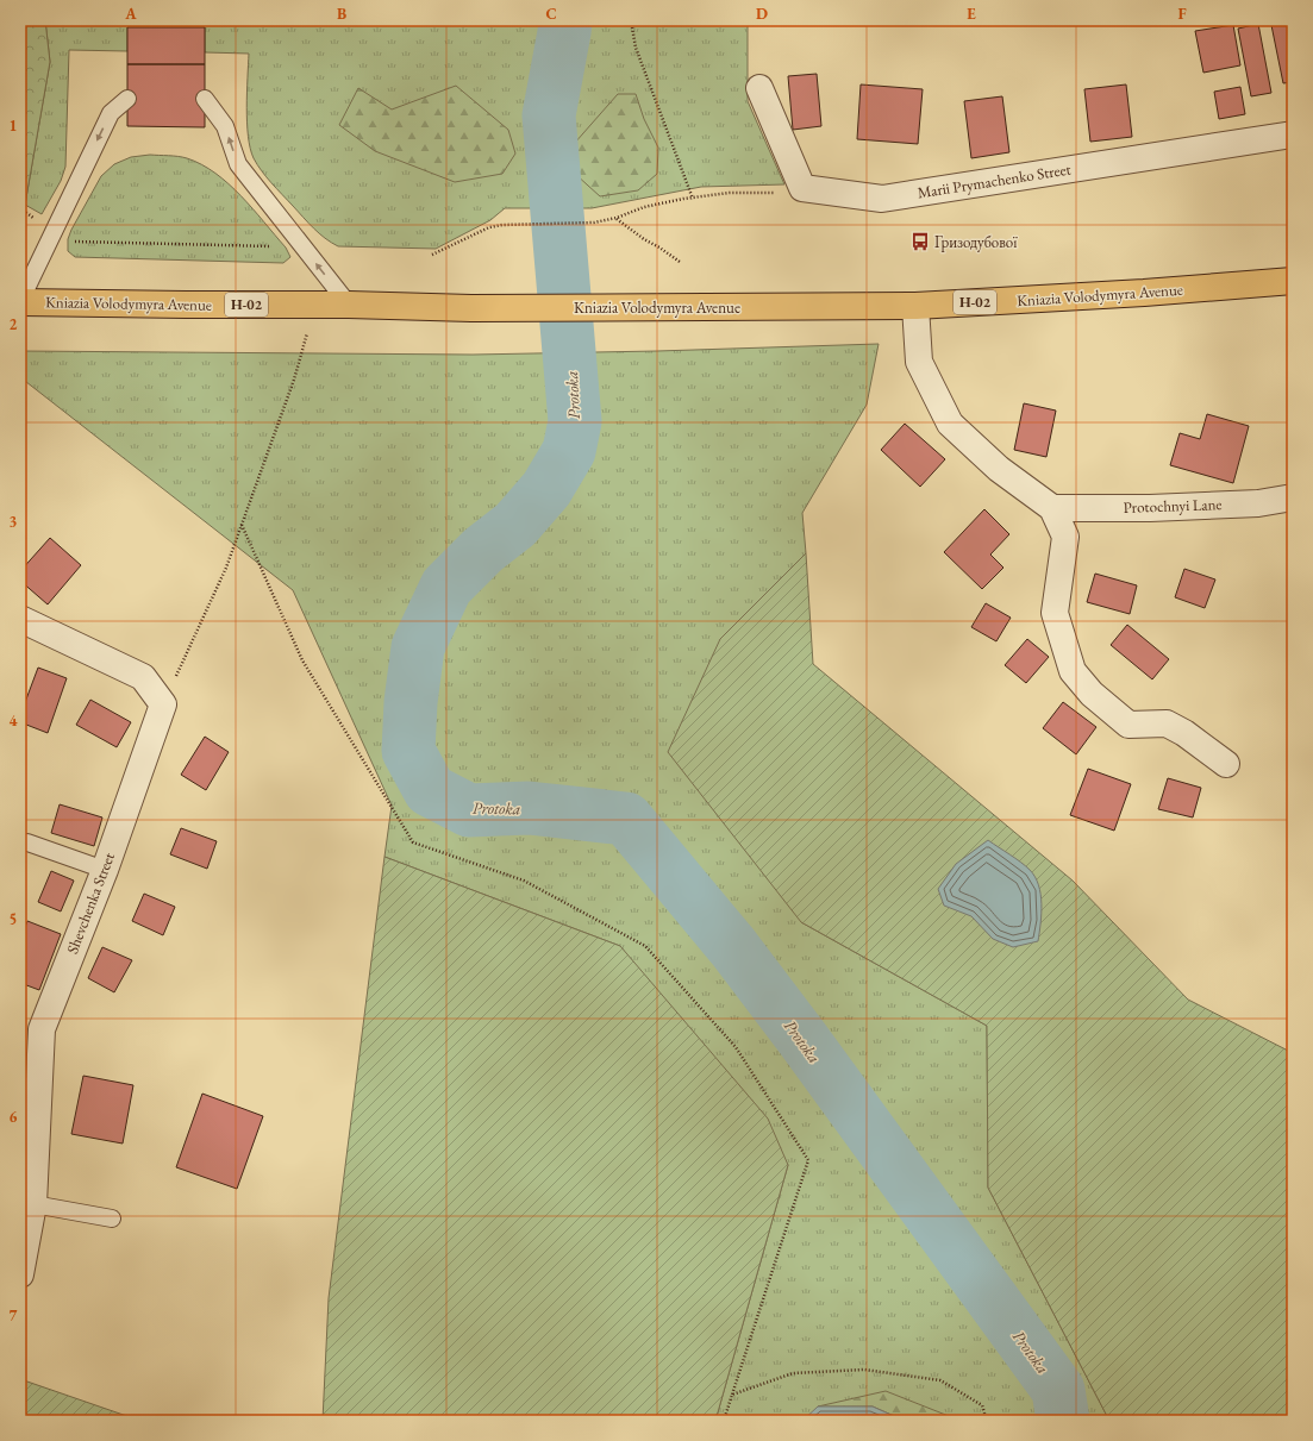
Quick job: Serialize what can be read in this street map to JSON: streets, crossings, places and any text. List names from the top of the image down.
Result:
{
  "streets": {
    "main road": ["Kniazia Volodymyra Avenue", "Н-02"],
    "street": ["Marii Prymachenko Street", "Protochnyi Lane", "Shevchenka Street"]
  },
  "water": ["Protoka"],
  "places": {
    "bus stop": ["Гризодубової"]
  },
  "grid": {
    "columns": [
      "A",
      "B",
      "C",
      "D",
      "E",
      "F"
    ],
    "rows": [
      "1",
      "2",
      "3",
      "4",
      "5",
      "6",
      "7"
    ]
  }
}
